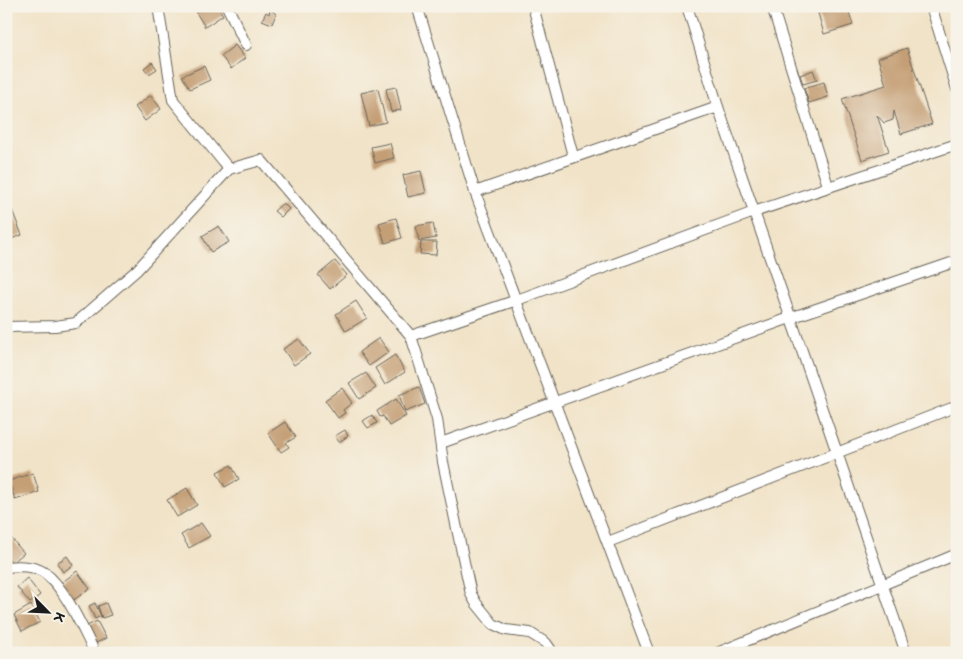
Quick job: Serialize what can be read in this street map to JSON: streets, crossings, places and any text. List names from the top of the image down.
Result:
{
  "north": "bottom right"
}
